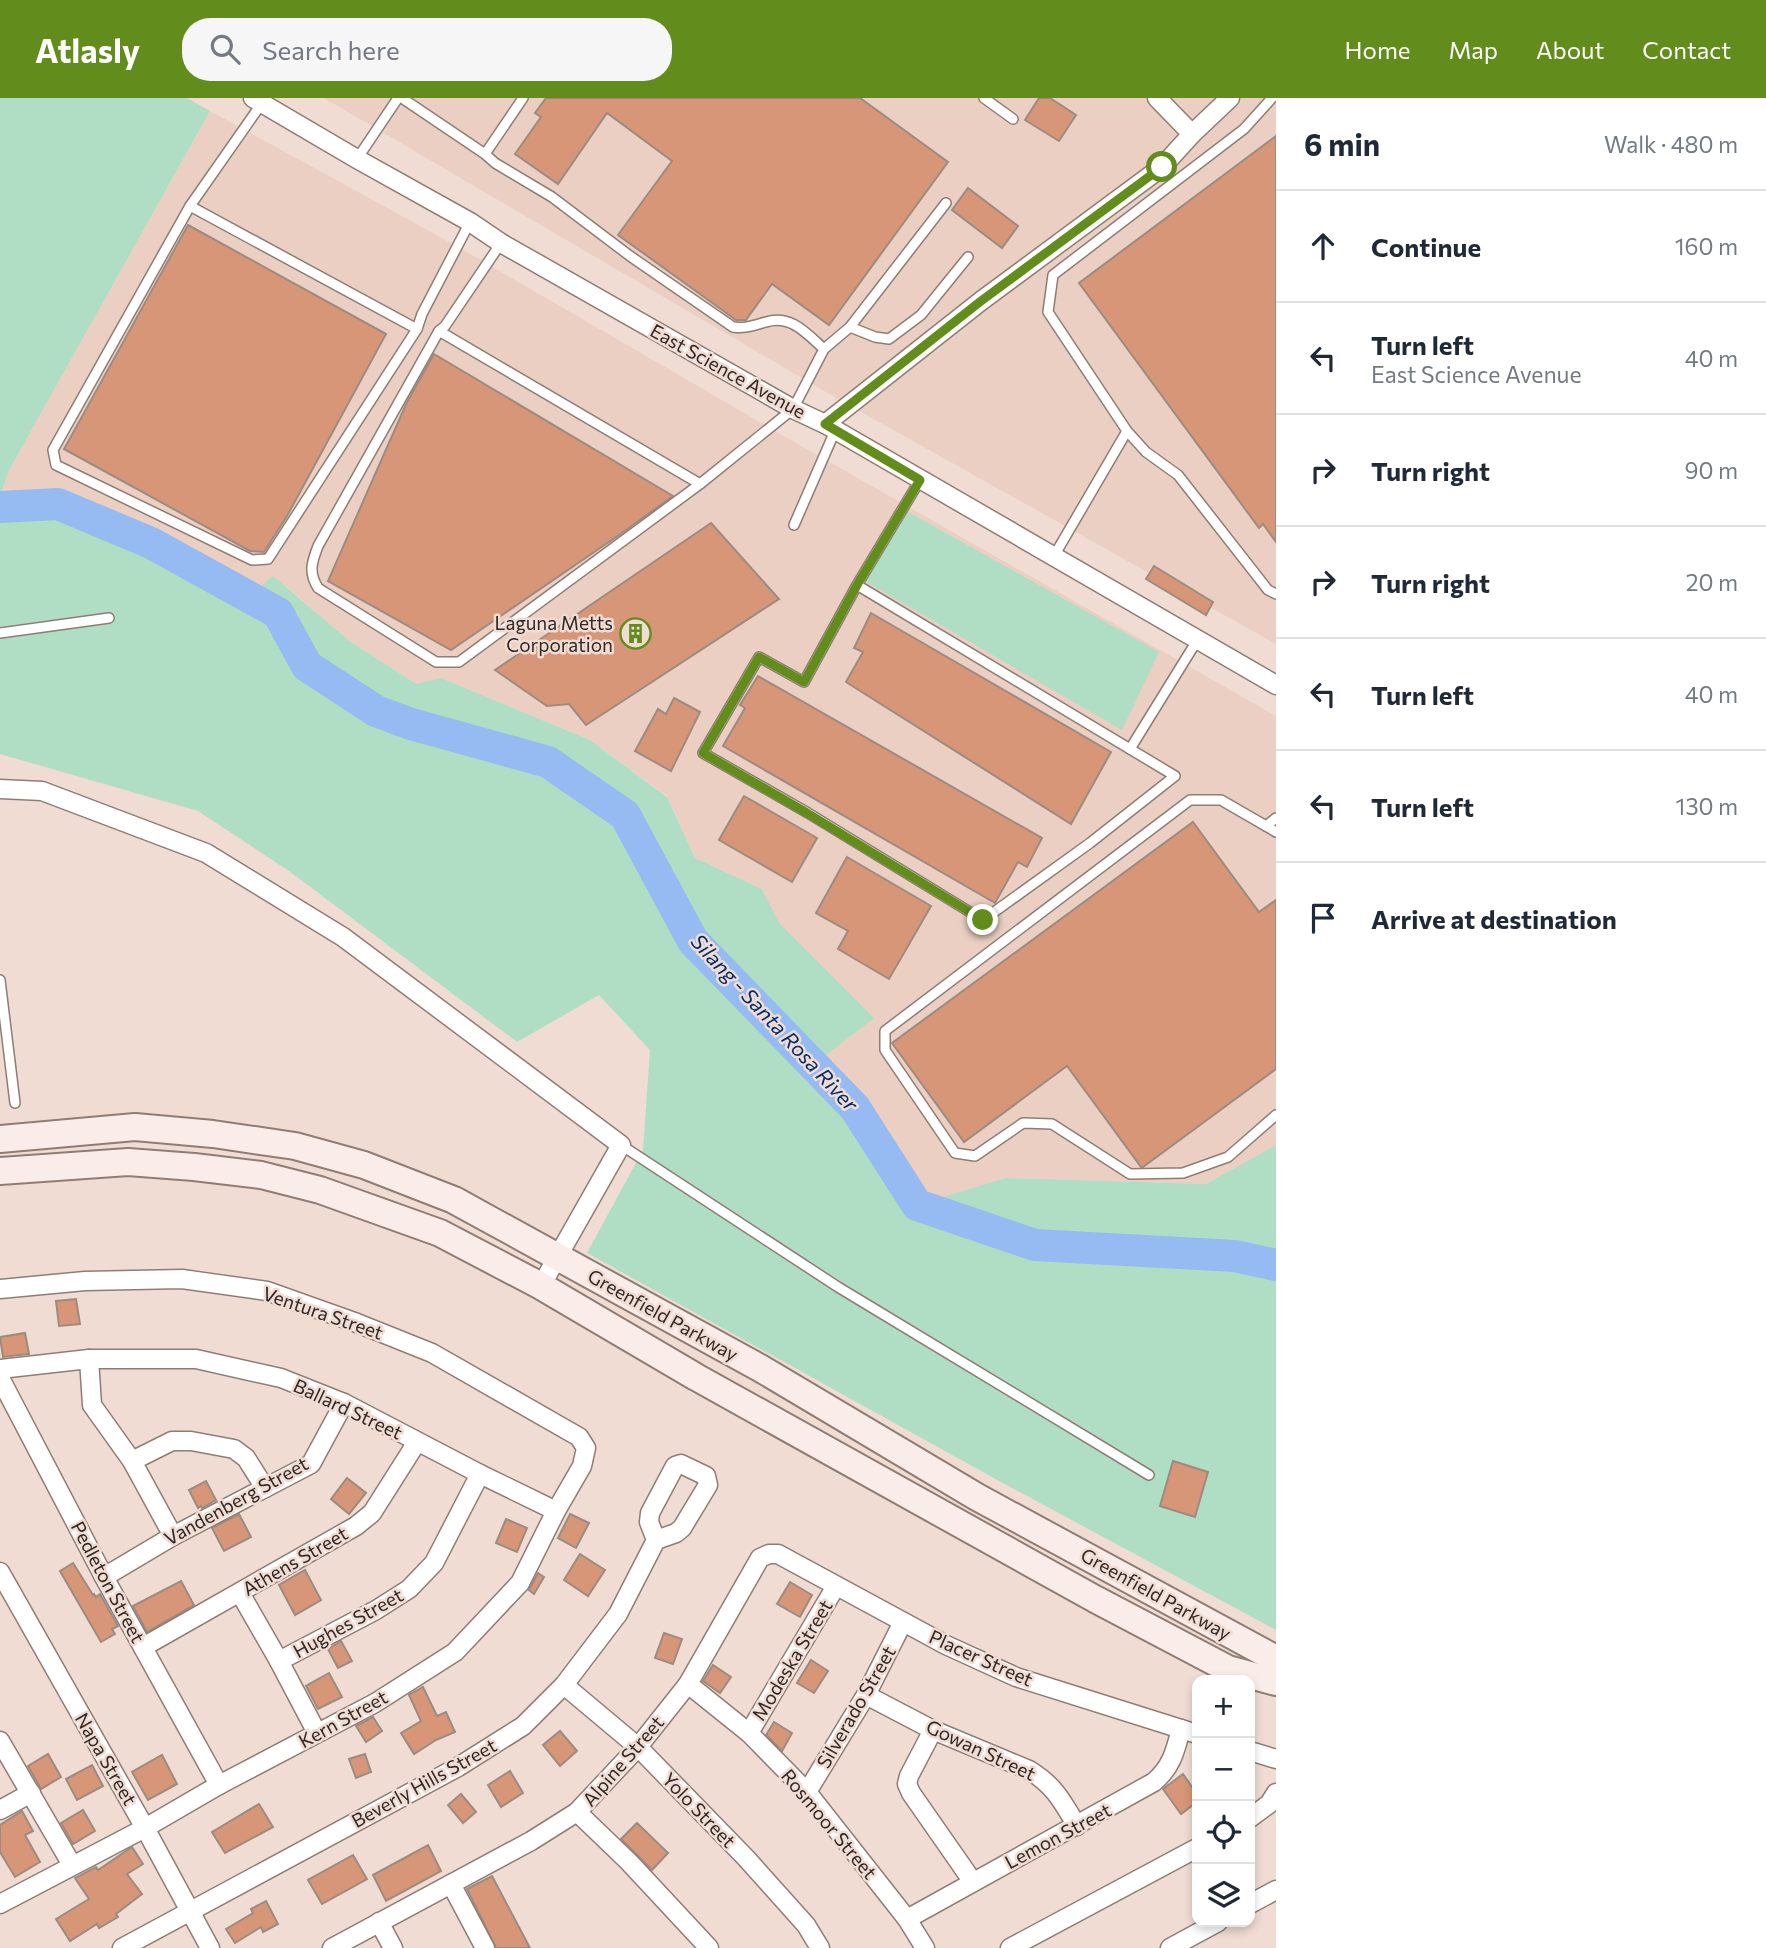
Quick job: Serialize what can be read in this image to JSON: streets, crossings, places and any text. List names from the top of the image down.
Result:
{
  "streets": {
    "main road": ["Greenfield Parkway"],
    "street": [
      "East Science Avenue",
      "Ventura Street",
      "Ballard Street",
      "Vandenberg Street",
      "Athens Street",
      "Pedleton Street",
      "Hughes Street",
      "Placer Street",
      "Modeska Street",
      "Silverado Street",
      "Kern Street",
      "Gowan Street",
      "Napa Street",
      "Alpine Street",
      "Beverly Hills Street",
      "Yolo Street",
      "Rosmoor Street",
      "Lemon Street"
    ]
  },
  "crossings": [
    ["Ventura Street", "Kern Street"],
    ["Ballard Street", "Vandenberg Street"],
    ["Ballard Street", "Athens Street"],
    ["Ballard Street", "Hughes Street"],
    ["Ballard Street", "Kern Street"],
    ["Vandenberg Street", "Pedleton Street"],
    ["Athens Street", "Pedleton Street"],
    ["Pedleton Street", "Kern Street"],
    ["Placer Street", "Modeska Street"],
    ["Placer Street", "Silverado Street"],
    ["Placer Street", "Alpine Street"],
    ["Placer Street", "Lemon Street"],
    ["Modeska Street", "Rosmoor Street"],
    ["Silverado Street", "Gowan Street"],
    ["Silverado Street", "Rosmoor Street"],
    ["Kern Street", "Napa Street"],
    ["Gowan Street", "Lemon Street"],
    ["Napa Street", "Beverly Hills Street"],
    ["Alpine Street", "Yolo Street"],
    ["Alpine Street", "Rosmoor Street"],
    ["Beverly Hills Street", "Yolo Street"],
    ["Rosmoor Street", "Lemon Street"]
  ],
  "water": ["Silang - Santa Rosa River"],
  "places": {
    "building": ["Laguna Metts Corporation"]
  },
  "page": {
    "header": "Atlasly",
    "search": "Search here",
    "nav": [
      "Home",
      "Map",
      "About",
      "Contact"
    ],
    "heading": ["6 min", "Walk · 480 m"],
    "list": [
      ["Continue", "160 m"],
      ["Turn left", "East Science Avenue", "40 m"],
      ["Turn right", "90 m"],
      ["Turn right", "20 m"],
      ["Turn left", "40 m"],
      ["Turn left", "130 m"],
      "Arrive at destination"
    ],
    "map_buttons": ["+", "−"]
  }
}
